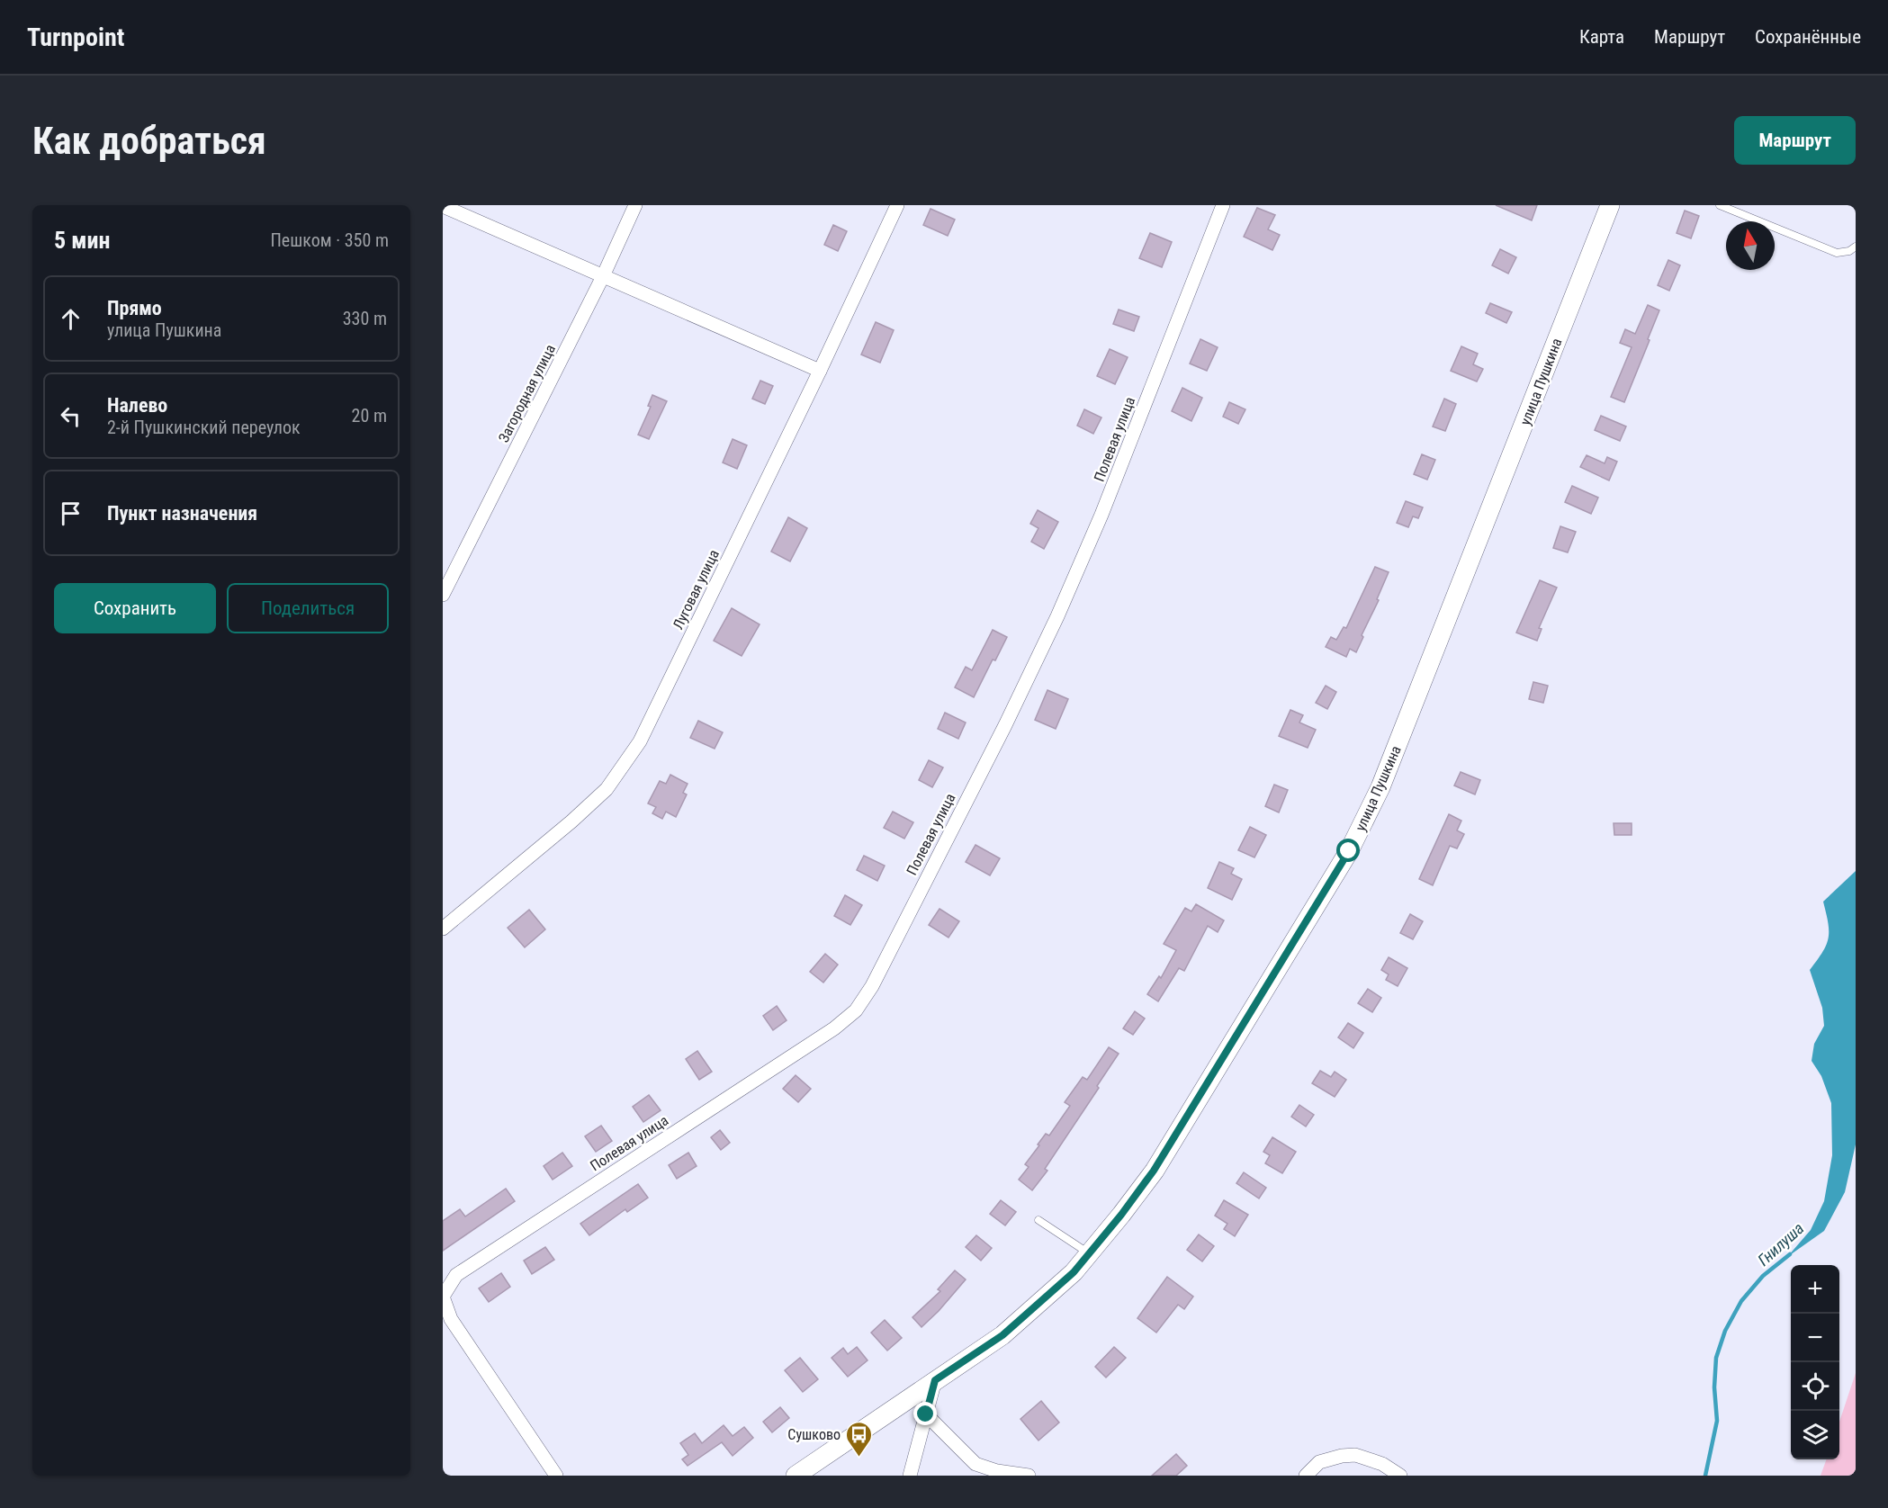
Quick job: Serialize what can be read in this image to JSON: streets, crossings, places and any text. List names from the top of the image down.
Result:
{
  "streets": {
    "main road": ["улица Пушкина"],
    "street": ["Загородная улица", "Полевая улица", "Луговая улица"]
  },
  "water": ["Гнилуша"],
  "places": {
    "bus stop": ["Сушково"]
  },
  "north": "top",
  "page": {
    "header": "Turnpoint",
    "nav": ["Карта", "Маршрут", "Сохранённые"],
    "buttons": [
      "Маршрут",
      ["Сохранить", "Поделиться"]
    ],
    "title": "Как добраться",
    "heading": ["5 мин", "Пешком · 350 m"],
    "list": [
      ["Прямо", "улица Пушкина", "330 m"],
      ["Налево", "2-й Пушкинский переулок", "20 m"],
      "Пункт назначения"
    ],
    "map_buttons": ["+", "−"]
  }
}
